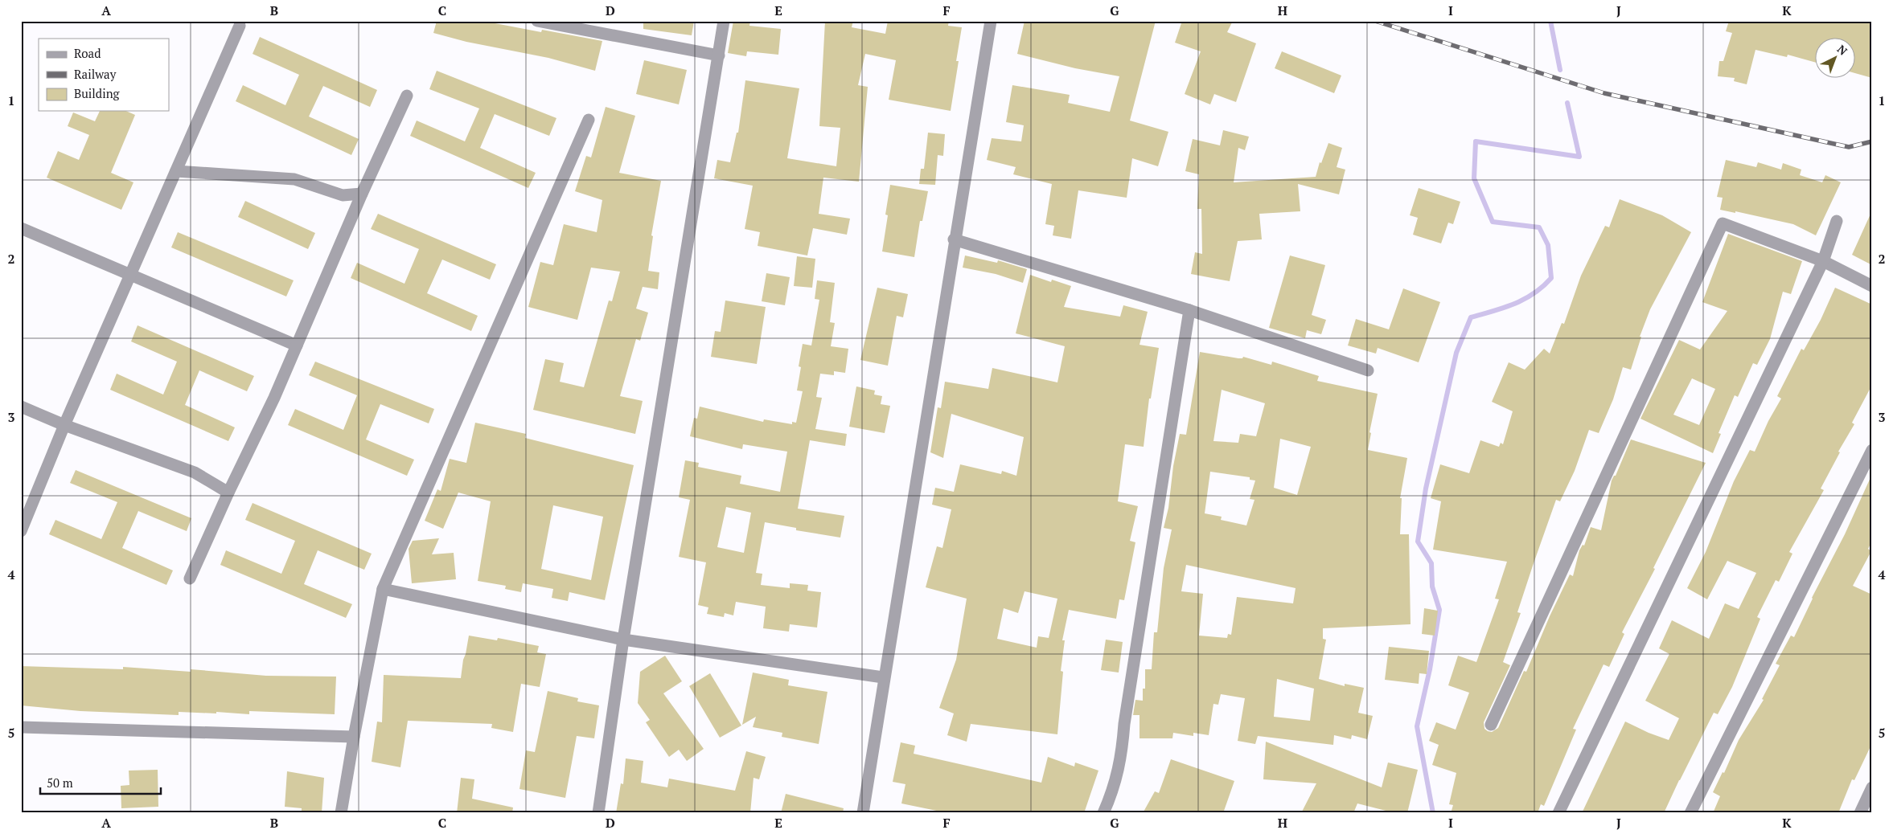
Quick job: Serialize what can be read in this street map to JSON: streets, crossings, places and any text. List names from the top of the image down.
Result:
{
  "legend": ["Road", "Railway", "Building"],
  "scale_bar": "50 m",
  "north": "top right",
  "grid": {
    "columns": [
      "A",
      "B",
      "C",
      "D",
      "E",
      "F",
      "G",
      "H",
      "I",
      "J",
      "K"
    ],
    "rows": [
      "1",
      "2",
      "3",
      "4",
      "5"
    ]
  }
}
